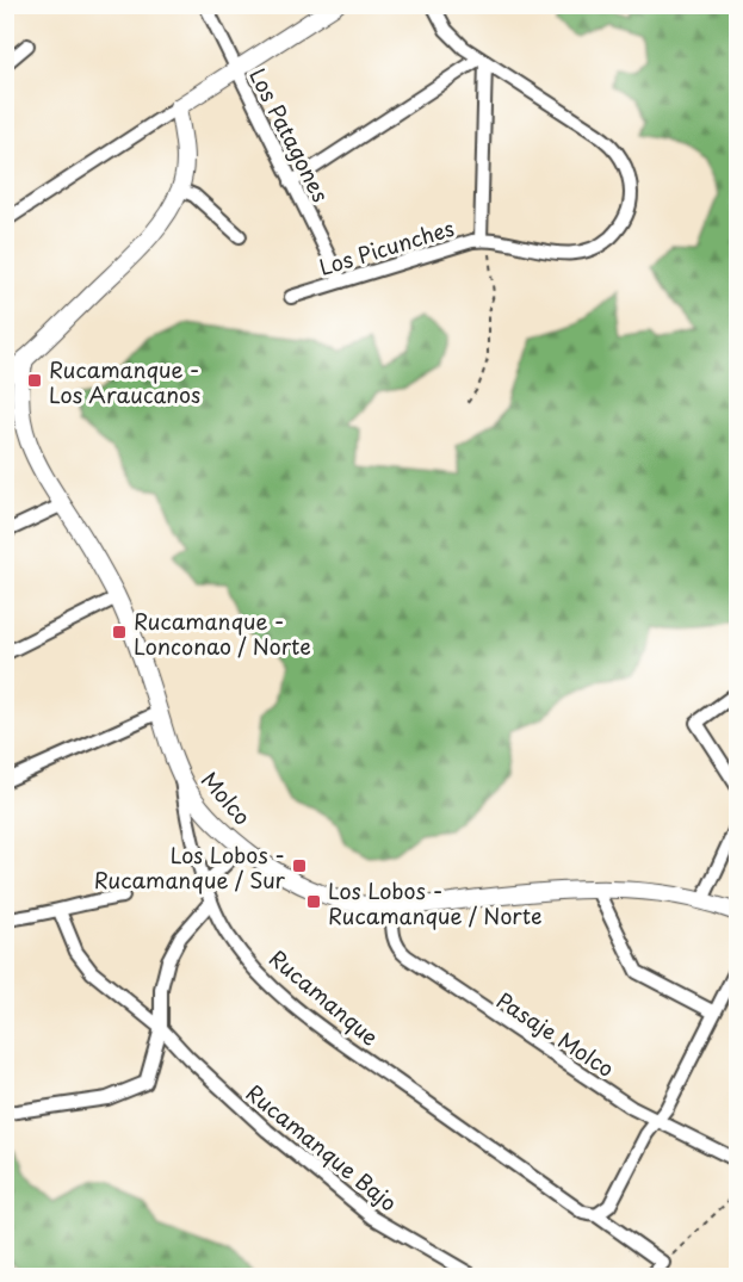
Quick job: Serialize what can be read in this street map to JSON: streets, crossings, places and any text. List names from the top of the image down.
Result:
{
  "streets": {
    "street": [
      "Los Patagones",
      "Los Picunches",
      "Molco",
      "Rucamanque",
      "Pasaje Molco",
      "Rucamanque Bajo"
    ]
  },
  "crossings": [
    ["Los Patagones", "Los Picunches"],
    ["Molco", "Rucamanque"],
    ["Molco", "Pasaje Molco"]
  ],
  "places": {
    "transit": [
      "Rucamanque - Los Araucanos",
      "Rucamanque - Lonconao / Norte",
      "Los Lobos - Rucamanque / Sur",
      "Los Lobos - Rucamanque / Norte"
    ]
  }
}
